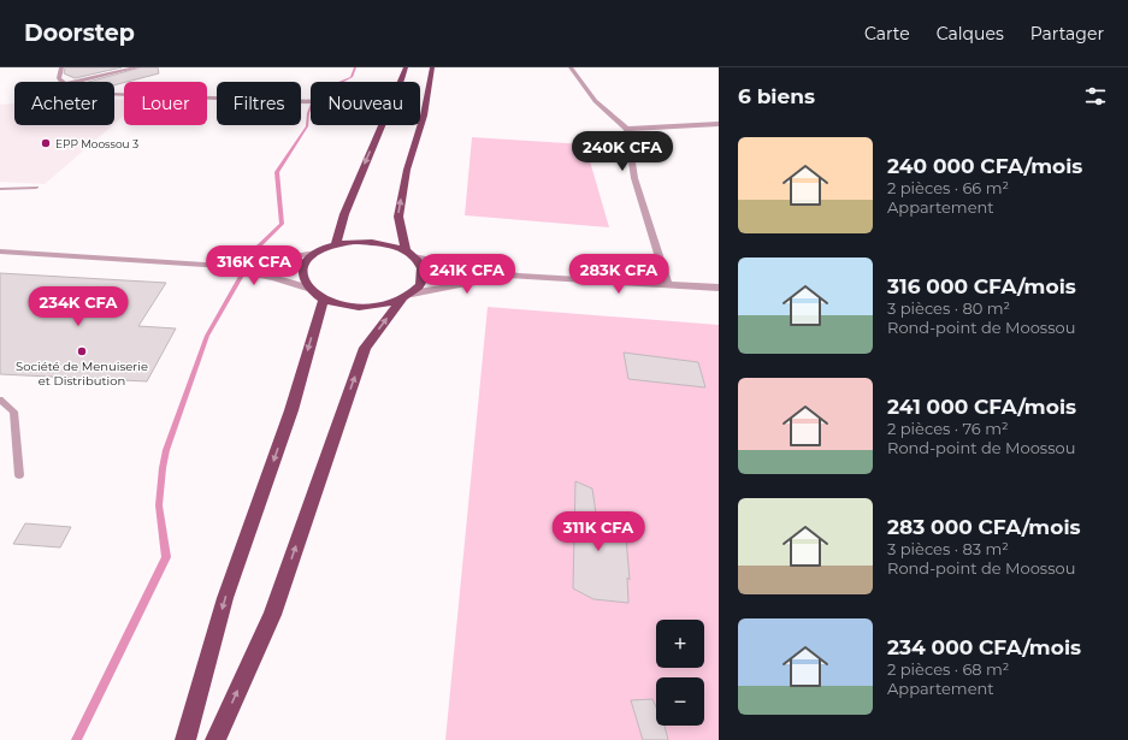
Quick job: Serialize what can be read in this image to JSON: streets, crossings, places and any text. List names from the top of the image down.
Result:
{
  "places": ["EPP Moossou 3", "Société de Menuiserie et Distribution"],
  "page": {
    "header": "Doorstep",
    "nav": ["Carte", "Calques", "Partager"],
    "heading": "6 biens",
    "chip": [
      "Acheter",
      "Louer",
      "Filtres",
      "Nouveau"
    ],
    "list": [
      {
        "name": "240 000 CFA/mois",
        "note": "2 pièces · 66 m² · Appartement"
      },
      {
        "name": "316 000 CFA/mois",
        "note": "3 pièces · 80 m² · Rond-point de Moossou"
      },
      {
        "name": "241 000 CFA/mois",
        "note": "2 pièces · 76 m² · Rond-point de Moossou"
      },
      {
        "name": "283 000 CFA/mois",
        "note": "3 pièces · 83 m² · Rond-point de Moossou"
      },
      {
        "name": "234 000 CFA/mois",
        "note": "2 pièces · 68 m² · Appartement"
      }
    ],
    "price": [
      "240K CFA",
      "316K CFA",
      "241K CFA",
      "283K CFA",
      "234K CFA",
      "311K CFA"
    ],
    "map_buttons": ["+", "−"]
  }
}
